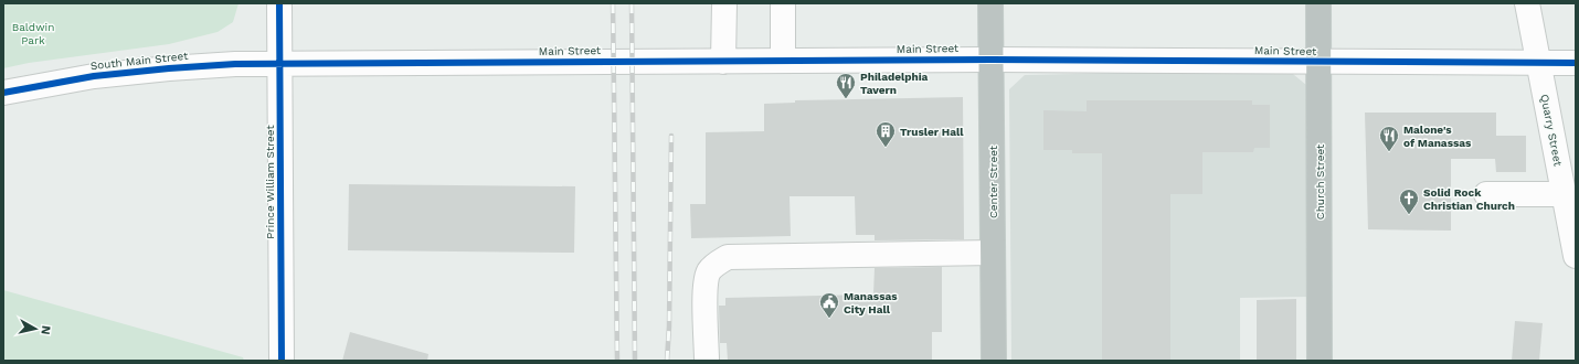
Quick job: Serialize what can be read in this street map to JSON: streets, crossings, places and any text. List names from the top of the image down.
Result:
{
  "streets": {
    "highway": ["Center Street", "Church Street"],
    "street": [
      "Main Street",
      "South Main Street",
      "Quarry Street",
      "Prince William Street"
    ]
  },
  "crossings": [
    ["Main Street", "South Main Street"],
    ["Main Street", "Quarry Street"],
    ["Main Street", "Prince William Street"],
    ["Main Street", "Center Street"],
    ["Main Street", "Church Street"],
    ["South Main Street", "Prince William Street"]
  ],
  "parks": ["Baldwin Park"],
  "places": {
    "restaurant": ["Philadelphia Tavern", "Malone's of Manassas"],
    "building": ["Trusler Hall"],
    "church": ["Solid Rock Christian Church"],
    "public building": ["Manassas City Hall"]
  },
  "north": "right"
}
